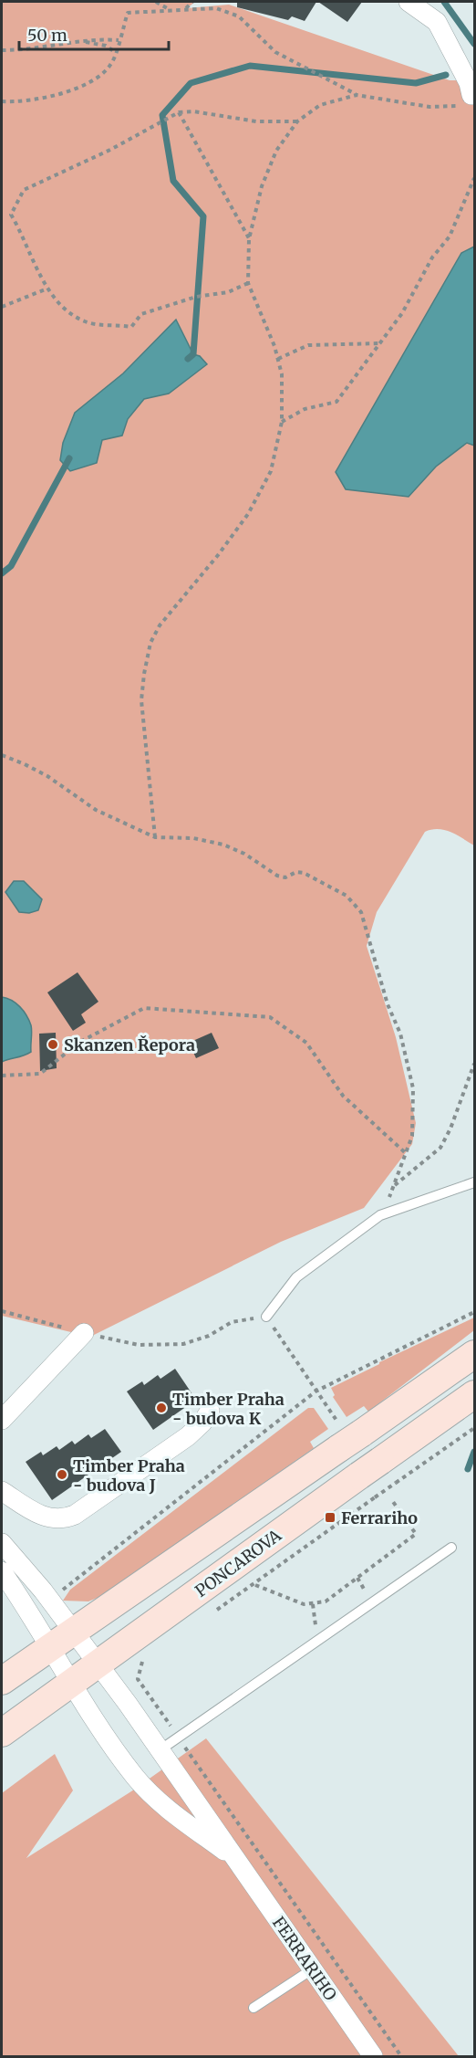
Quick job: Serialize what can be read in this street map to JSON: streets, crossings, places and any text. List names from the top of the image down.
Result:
{
  "streets": {
    "main road": ["PONCAROVA"],
    "street": ["FERRARIHO"]
  },
  "crossings": [
    ["PONCAROVA", "FERRARIHO"]
  ],
  "places": {
    "other": ["Skanzen Řepora", "Timber Praha - budova K", "Timber Praha - budova J"],
    "transit": ["Ferrariho"]
  },
  "scale_bar": "50 m"
}
